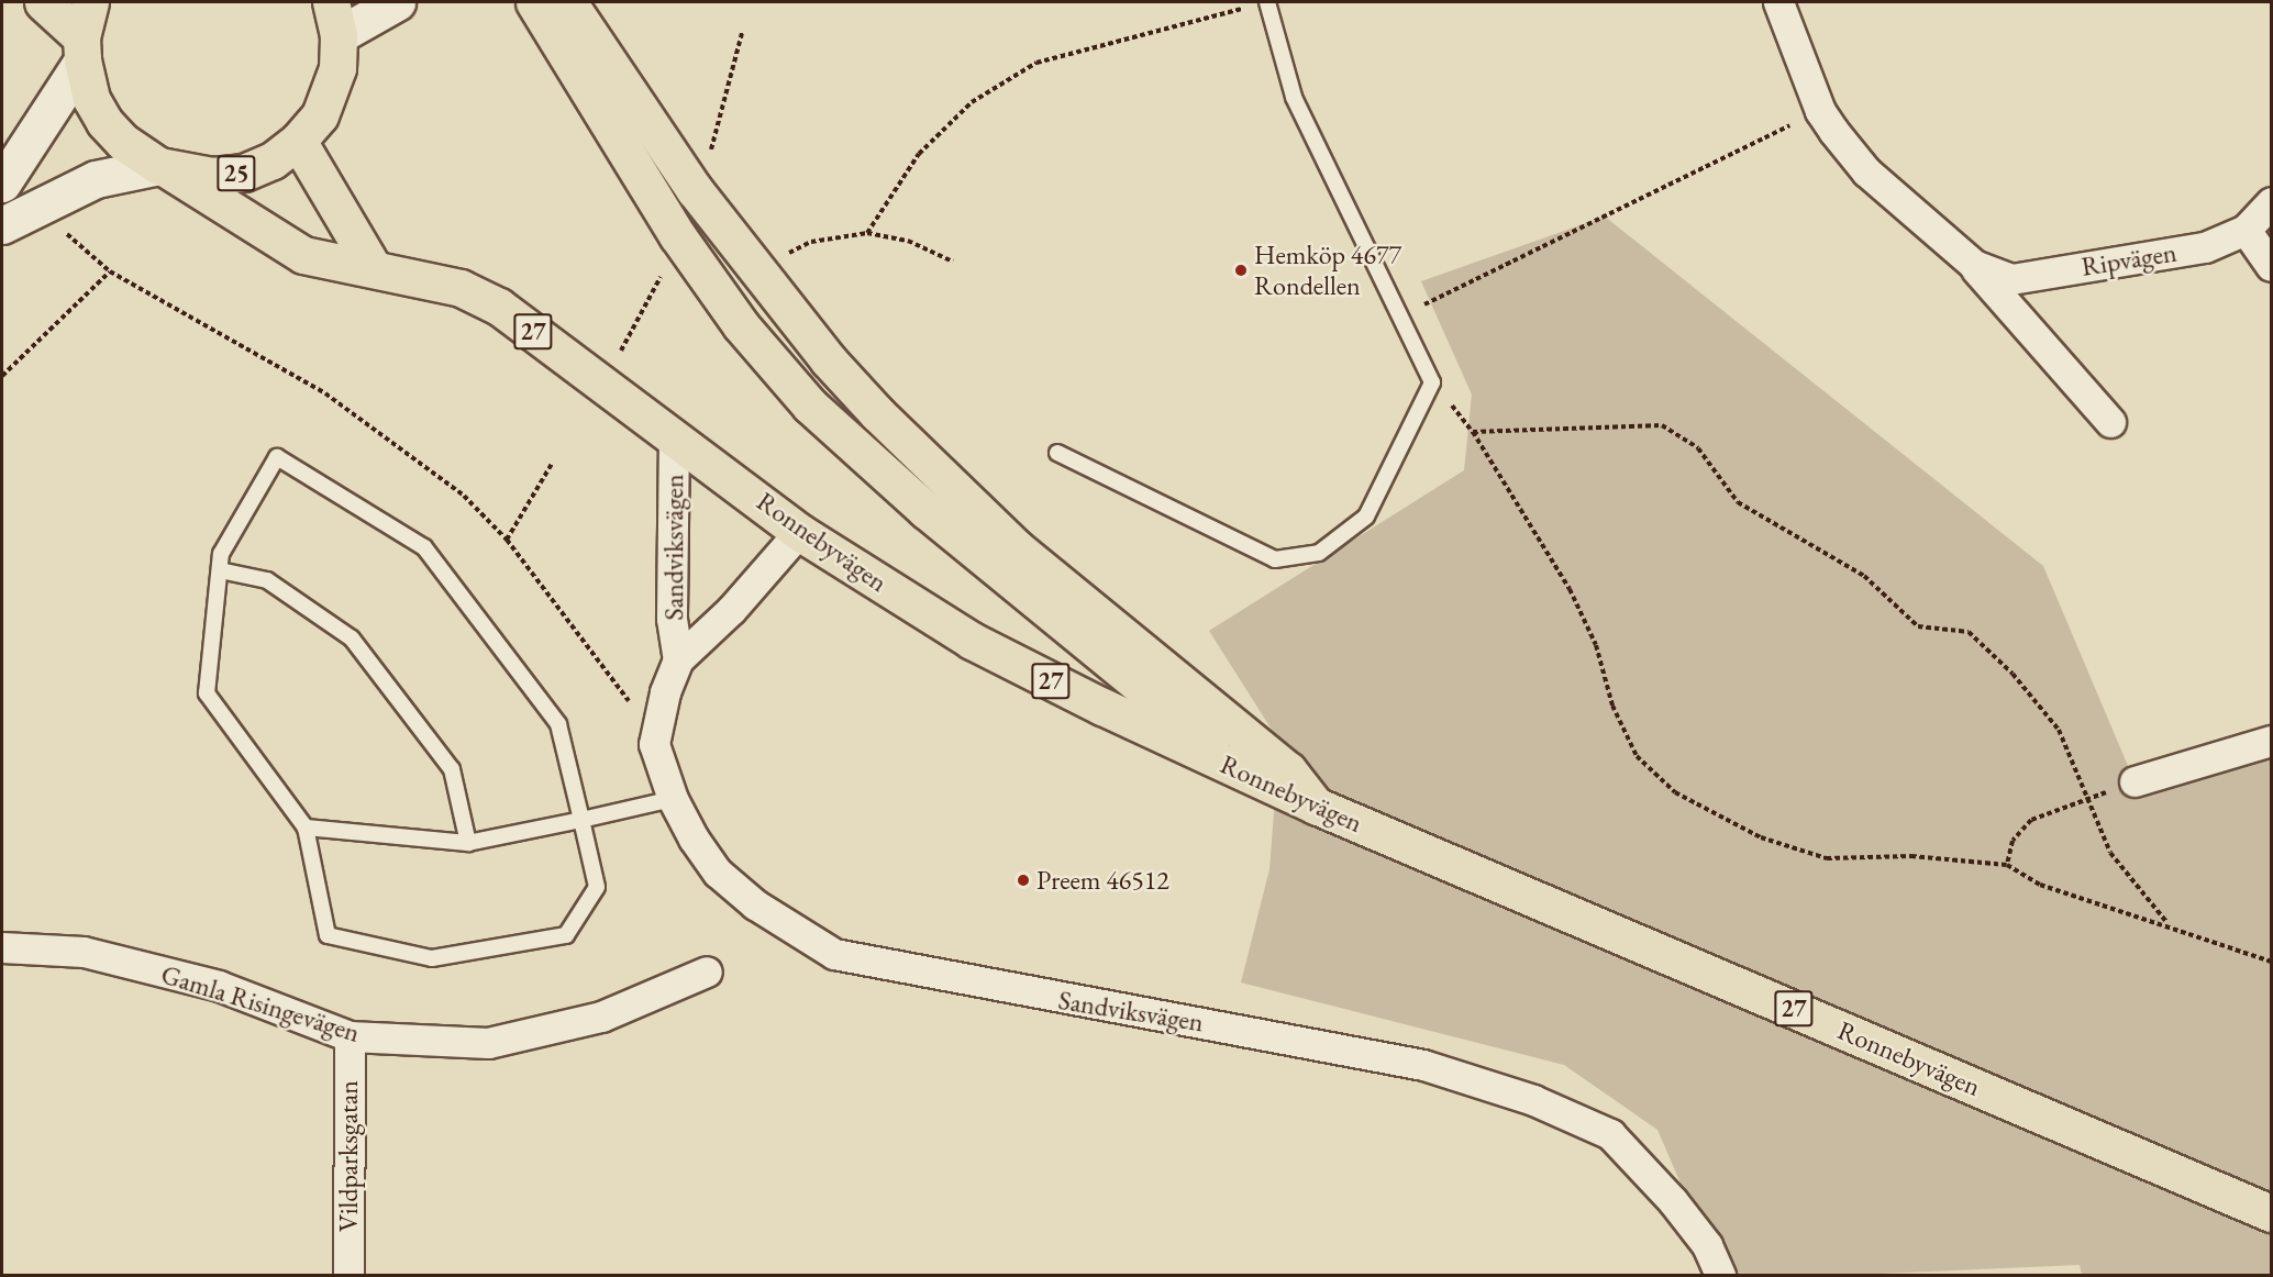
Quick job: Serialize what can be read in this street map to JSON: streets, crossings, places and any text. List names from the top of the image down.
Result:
{
  "streets": {
    "main road": ["25", "27", "Ronnebyvägen"],
    "street": [
      "Ripvägen",
      "Sandviksvägen",
      "Gamla Risingevägen",
      "Vildparksgatan"
    ]
  },
  "crossings": [
    ["25", "Ronnebyvägen"],
    ["Ronnebyvägen", "Sandviksvägen"],
    ["Gamla Risingevägen", "Vildparksgatan"]
  ],
  "places": ["Hemköp 4677 Rondellen", "Preem 46512"]
}
